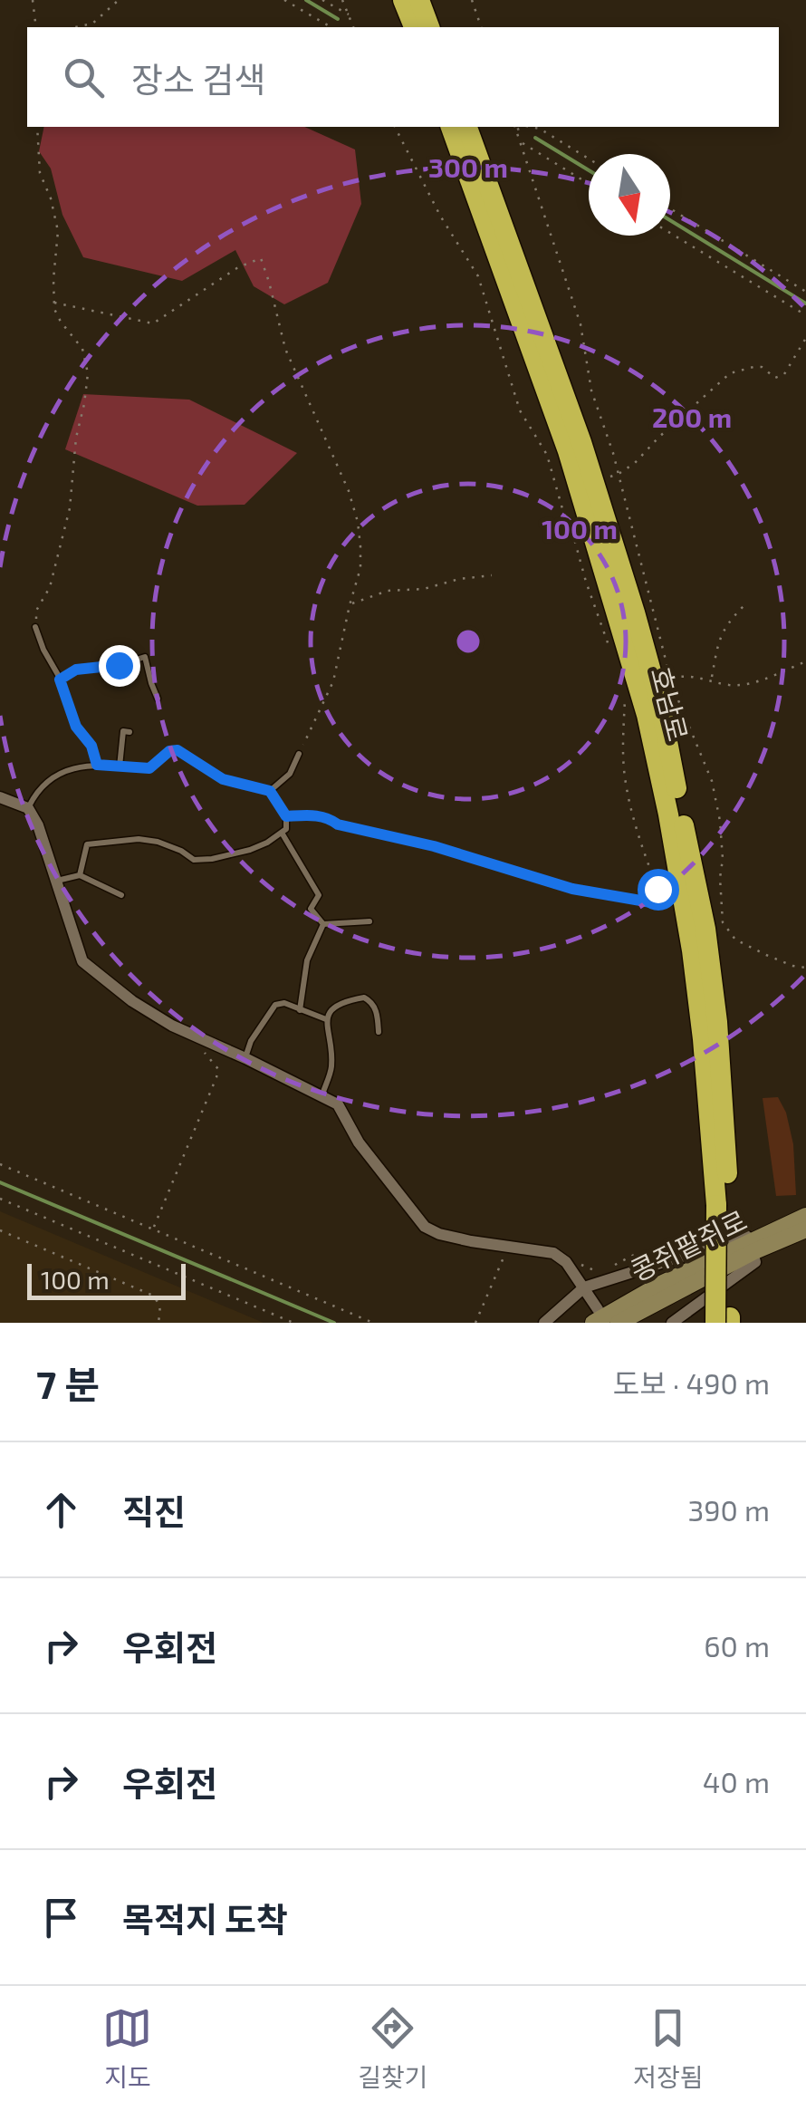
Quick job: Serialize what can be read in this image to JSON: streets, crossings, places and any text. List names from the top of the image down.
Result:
{
  "streets": {
    "highway": ["호남로"],
    "main road": ["콩쥐팥쥐로"]
  },
  "scale_bar": "100 m",
  "north": "bottom",
  "page": {
    "search": "장소 검색",
    "scale": "100 m",
    "heading": ["7 분", "도보 · 490 m"],
    "list": [
      ["직진", "390 m"],
      ["우회전", "60 m"],
      ["우회전", "40 m"],
      "목적지 도착"
    ],
    "nav": ["지도", "길찾기", "저장됨"]
  },
  "rings": ["300 m", "200 m", "100 m"]
}
